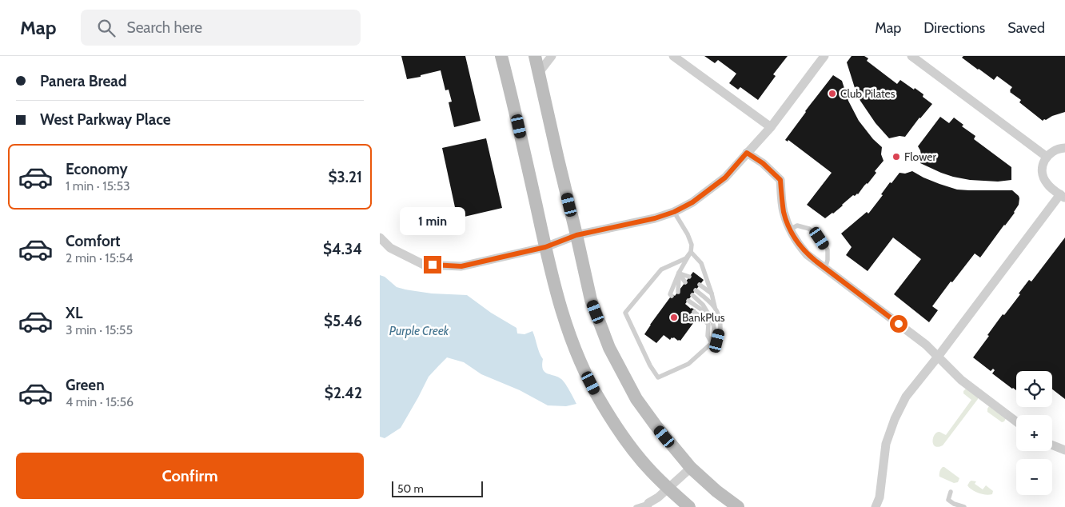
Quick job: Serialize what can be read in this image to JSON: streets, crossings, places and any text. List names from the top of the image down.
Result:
{
  "water": ["Purple Creek"],
  "places": ["Club Pilates", "Flower", "BankPlus"],
  "scale_bar": "50 m",
  "page": {
    "header": "Map",
    "search": "Search here",
    "nav": ["Map", "Directions", "Saved"],
    "banner": ["Panera Bread", "West Parkway Place"],
    "list": [
      {
        "name": "Economy",
        "note": "1 min · 15:53",
        "value": "$3.21"
      },
      {
        "name": "Comfort",
        "note": "2 min · 15:54",
        "value": "$4.34"
      },
      {
        "name": "XL",
        "note": "3 min · 15:55",
        "value": "$5.46"
      },
      {
        "name": "Green",
        "note": "4 min · 15:56",
        "value": "$2.42"
      }
    ],
    "bubble": "1 min",
    "map_buttons": ["+", "−"],
    "buttons": "Confirm",
    "scale": "50 m"
  }
}
